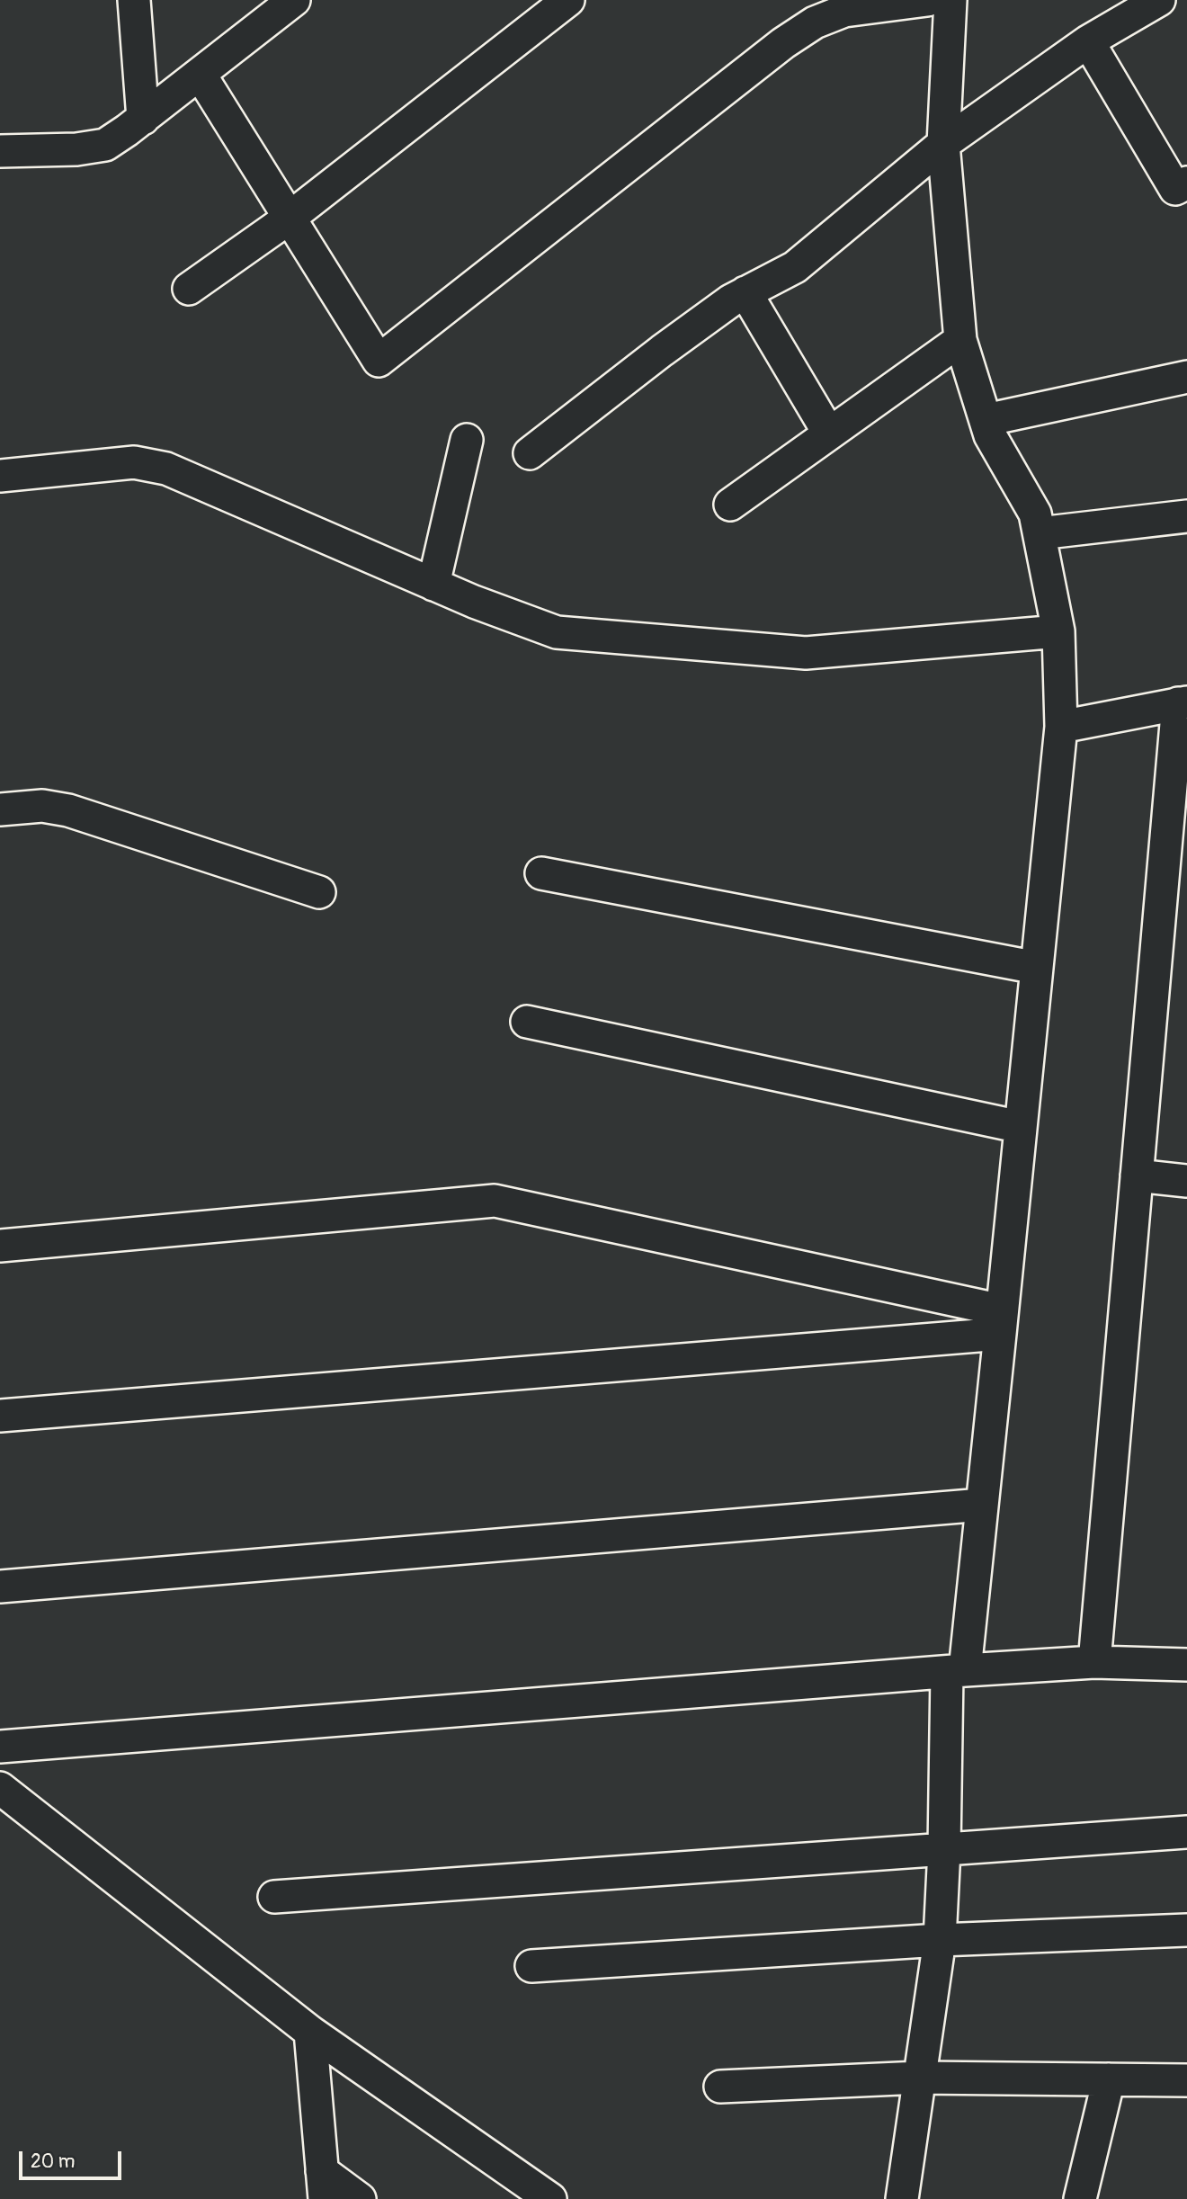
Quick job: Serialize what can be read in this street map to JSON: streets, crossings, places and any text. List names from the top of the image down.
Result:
{
  "scale_bar": "20 m"
}
